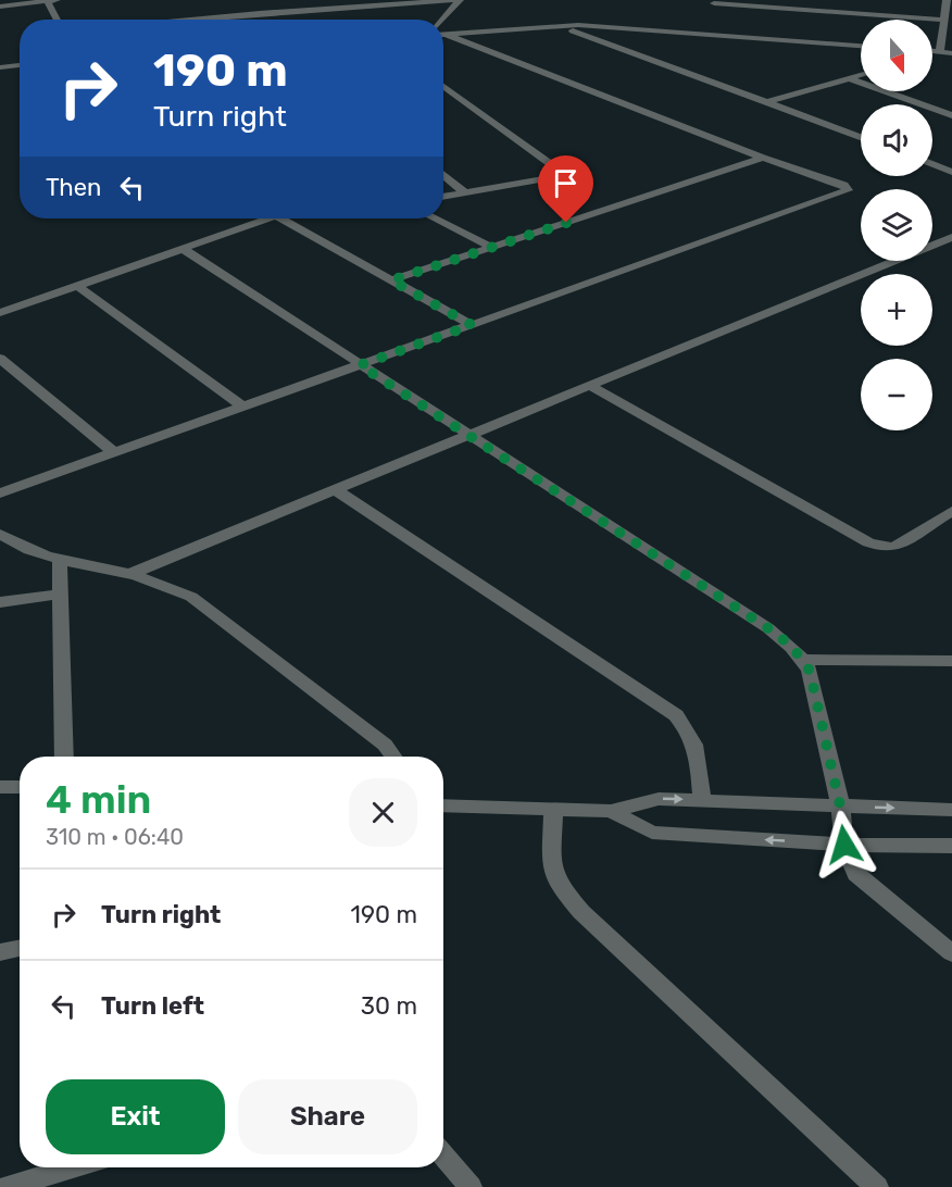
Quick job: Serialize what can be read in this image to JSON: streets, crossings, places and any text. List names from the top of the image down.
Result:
{
  "north": "bottom",
  "page": {
    "map_buttons": ["+", "−"],
    "turn": ["190 m", "Turn right"],
    "then": "Then",
    "heading": ["4 min", "310 m · 06:40"],
    "list": [
      {
        "name": "Turn right",
        "value": "190 m"
      },
      {
        "name": "Turn left",
        "value": "30 m"
      }
    ],
    "buttons": ["Exit", "Share"]
  }
}
